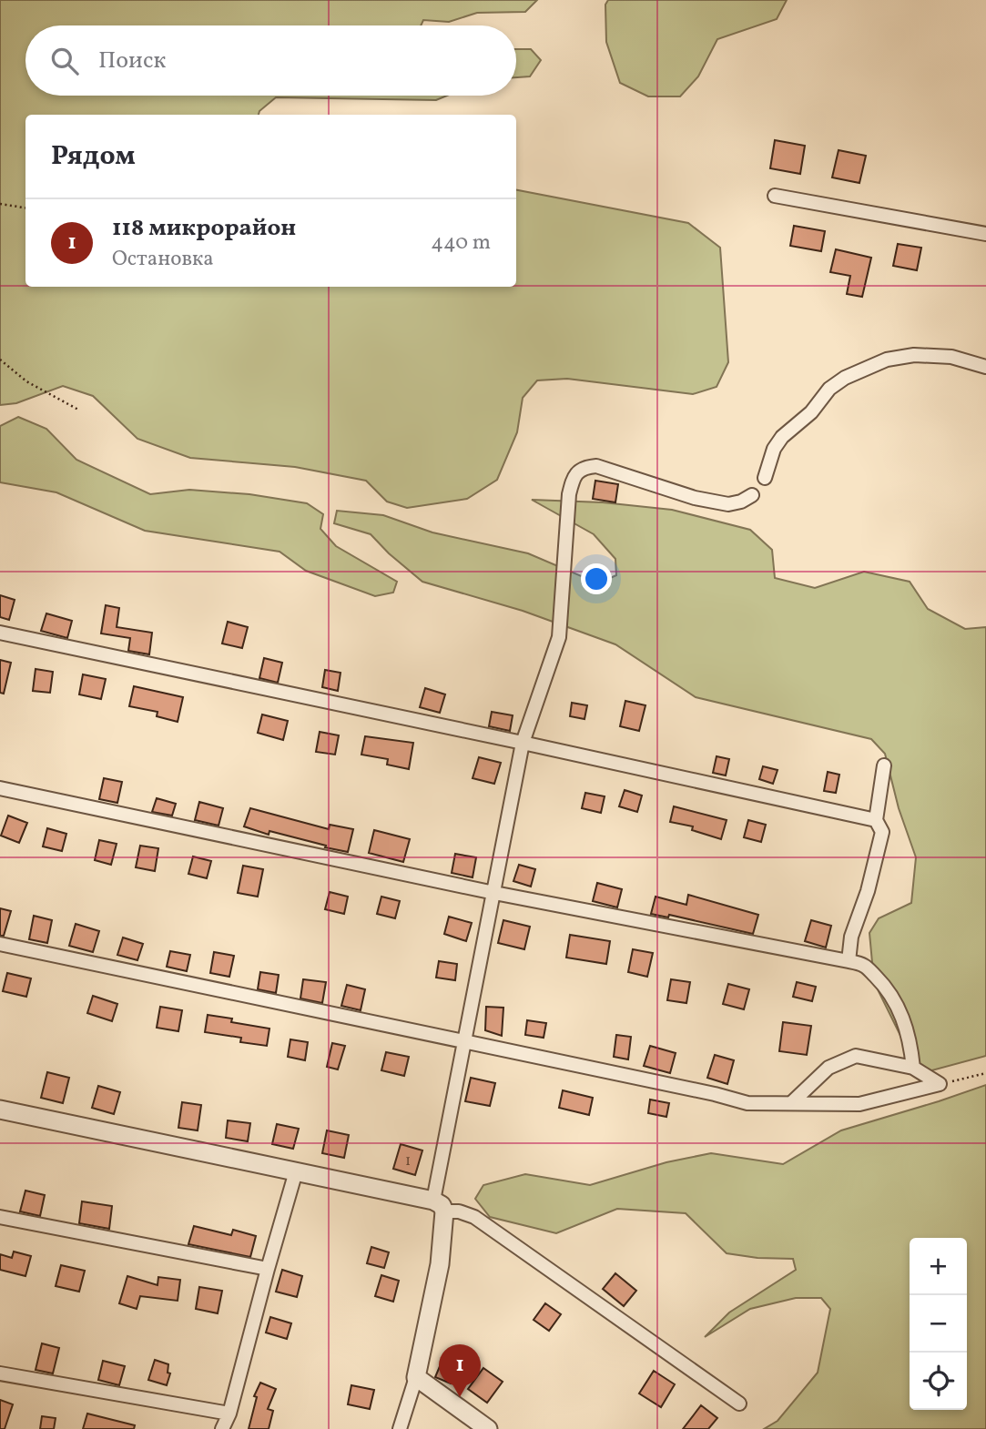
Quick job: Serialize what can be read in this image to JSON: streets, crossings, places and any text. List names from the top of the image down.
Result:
{
  "house_numbers": ["1"],
  "page": {
    "search": "Поиск",
    "heading": "Рядом",
    "list": [
      {
        "mark": "1",
        "name": "118 микрорайон",
        "note": "Остановка",
        "value": "440 m"
      }
    ],
    "map_buttons": ["+", "−"],
    "pins": "1"
  }
}
